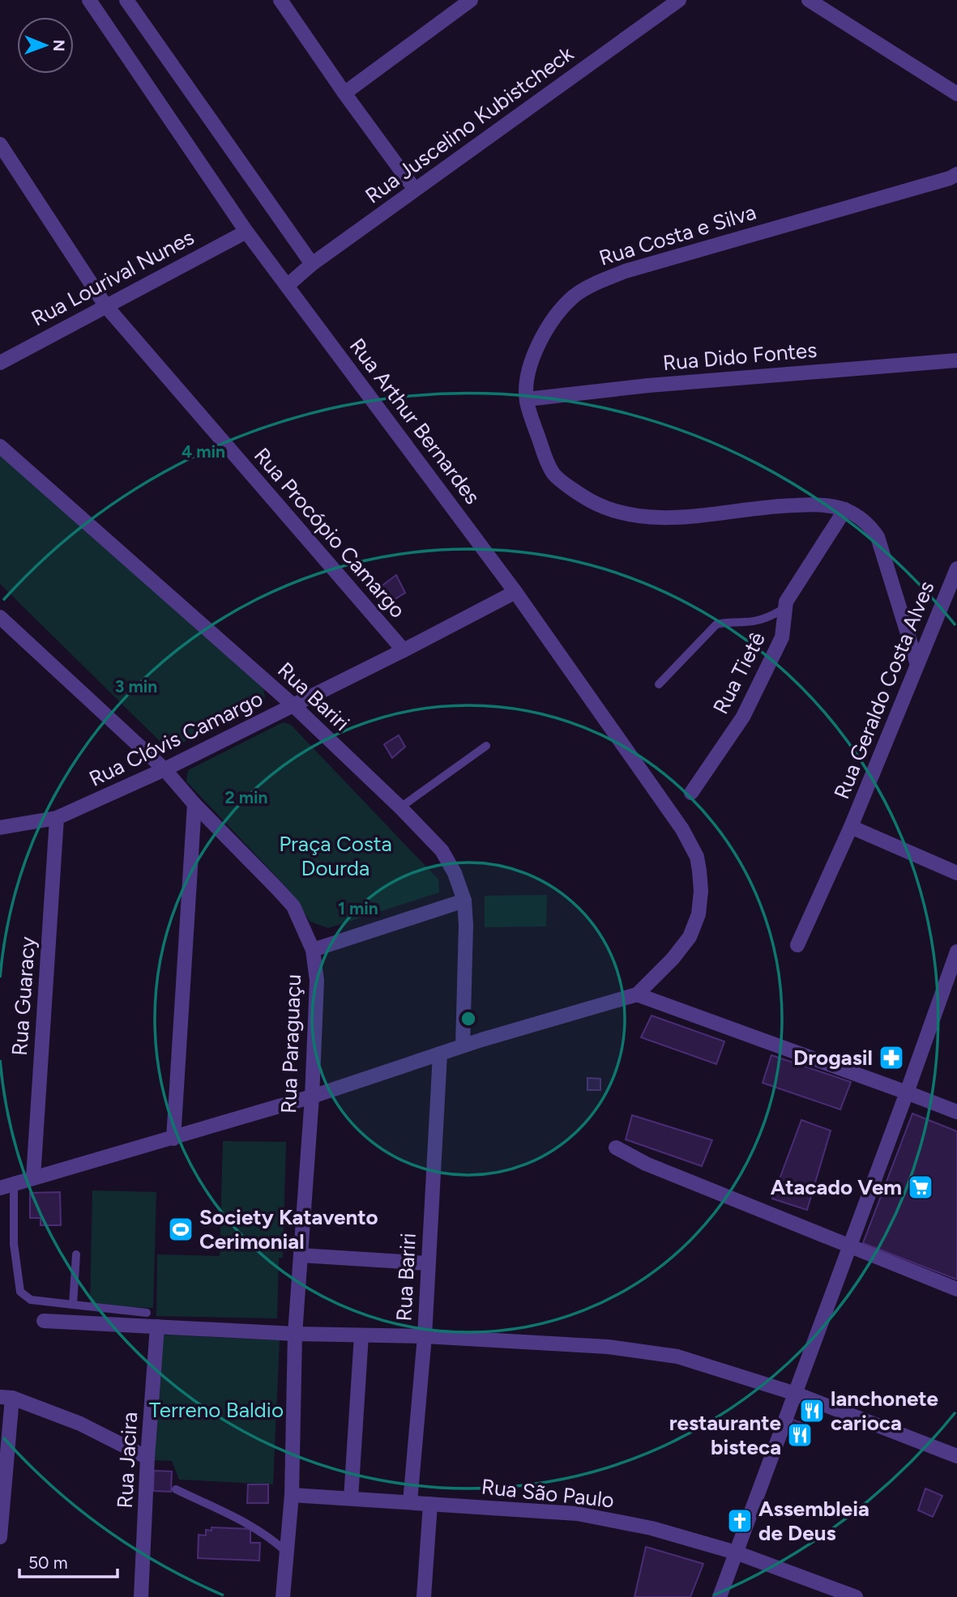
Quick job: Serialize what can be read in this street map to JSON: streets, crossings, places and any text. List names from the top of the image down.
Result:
{
  "streets": {
    "street": [
      "Rua Juscelino Kubistcheck",
      "Rua Costa e Silva",
      "Rua Lourival Nunes",
      "Rua Dido Fontes",
      "Rua Arthur Bernardes",
      "Rua Procópio Camargo",
      "Rua Tietê",
      "Rua Geraldo Costa Alves",
      "Rua Bariri",
      "Rua Clóvis Camargo",
      "Rua Guaracy",
      "Rua Paraguaçu",
      "Rua Jacira",
      "Rua São Paulo"
    ]
  },
  "crossings": [
    ["Rua Juscelino Kubistcheck", "Rua Arthur Bernardes"],
    ["Rua Costa e Silva", "Rua Dido Fontes"],
    ["Rua Costa e Silva", "Rua Tietê"],
    ["Rua Costa e Silva", "Rua Geraldo Costa Alves"],
    ["Rua Lourival Nunes", "Rua Arthur Bernardes"],
    ["Rua Lourival Nunes", "Rua Procópio Camargo"],
    ["Rua Arthur Bernardes", "Rua Clóvis Camargo"],
    ["Rua Procópio Camargo", "Rua Clóvis Camargo"],
    ["Rua Bariri", "Rua Clóvis Camargo"],
    ["Rua Bariri", "Rua São Paulo"],
    ["Rua Clóvis Camargo", "Rua Guaracy"],
    ["Rua Clóvis Camargo", "Rua Paraguaçu"],
    ["Rua Paraguaçu", "Rua São Paulo"]
  ],
  "parks": ["Praça Costa Dourda", "Terreno Baldio"],
  "places": {
    "pharmacy": ["Drogasil"],
    "supermarket": ["Atacado Vem"],
    "sports": ["Society Katavento Cerimonial"],
    "restaurant": ["lanchonete carioca", "restaurante bisteca"],
    "church": ["Assembleia de Deus"]
  },
  "scale_bar": "50 m",
  "north": "right",
  "rings": [
    "4 min",
    "3 min",
    "2 min",
    "1 min"
  ]
}
